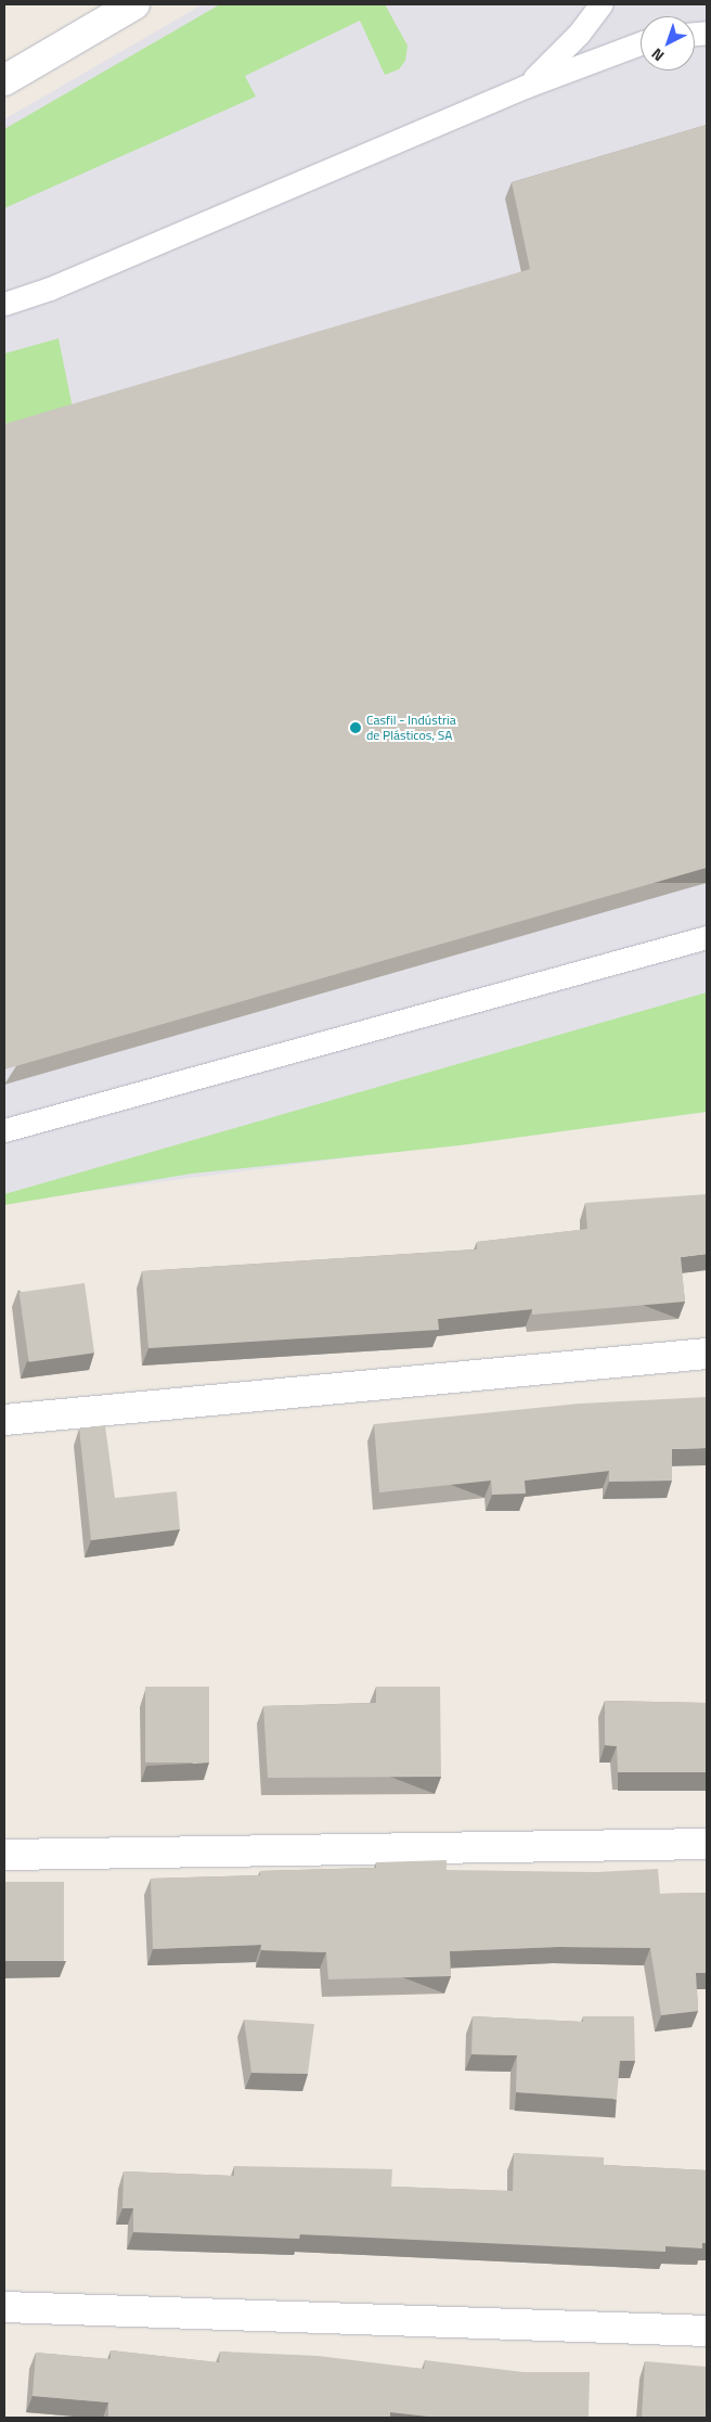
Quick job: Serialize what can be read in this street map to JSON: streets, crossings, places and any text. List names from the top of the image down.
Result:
{
  "places": ["Casfil - Indústria de Plásticos, SA"],
  "north": "bottom left"
}
